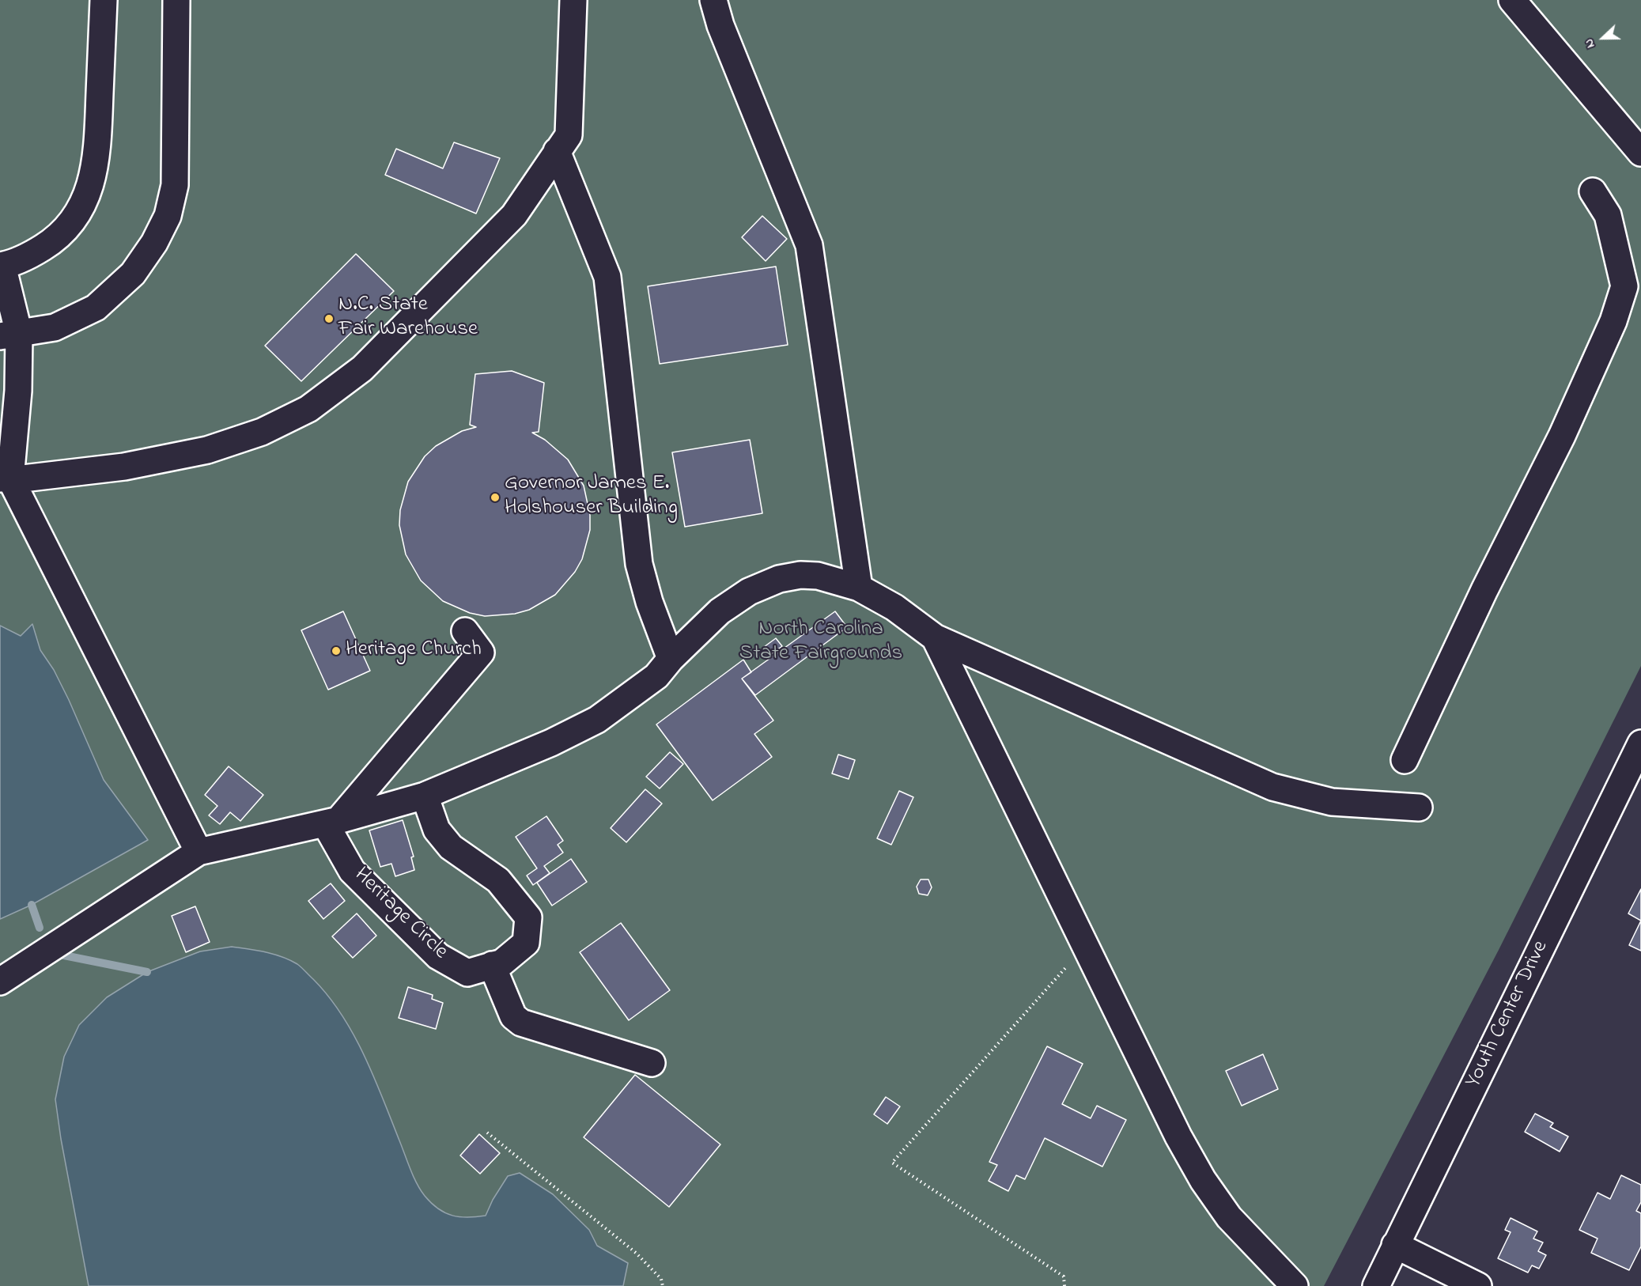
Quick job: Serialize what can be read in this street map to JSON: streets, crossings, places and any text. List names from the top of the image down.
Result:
{
  "streets": {
    "street": ["Heritage Circle", "Youth Center Drive"]
  },
  "parks": ["North Carolina State Fairgrounds"],
  "places": ["N.C. State Fair Warehouse", "Governor James E. Holshouser Building", "Heritage Church"],
  "north": "left"
}
